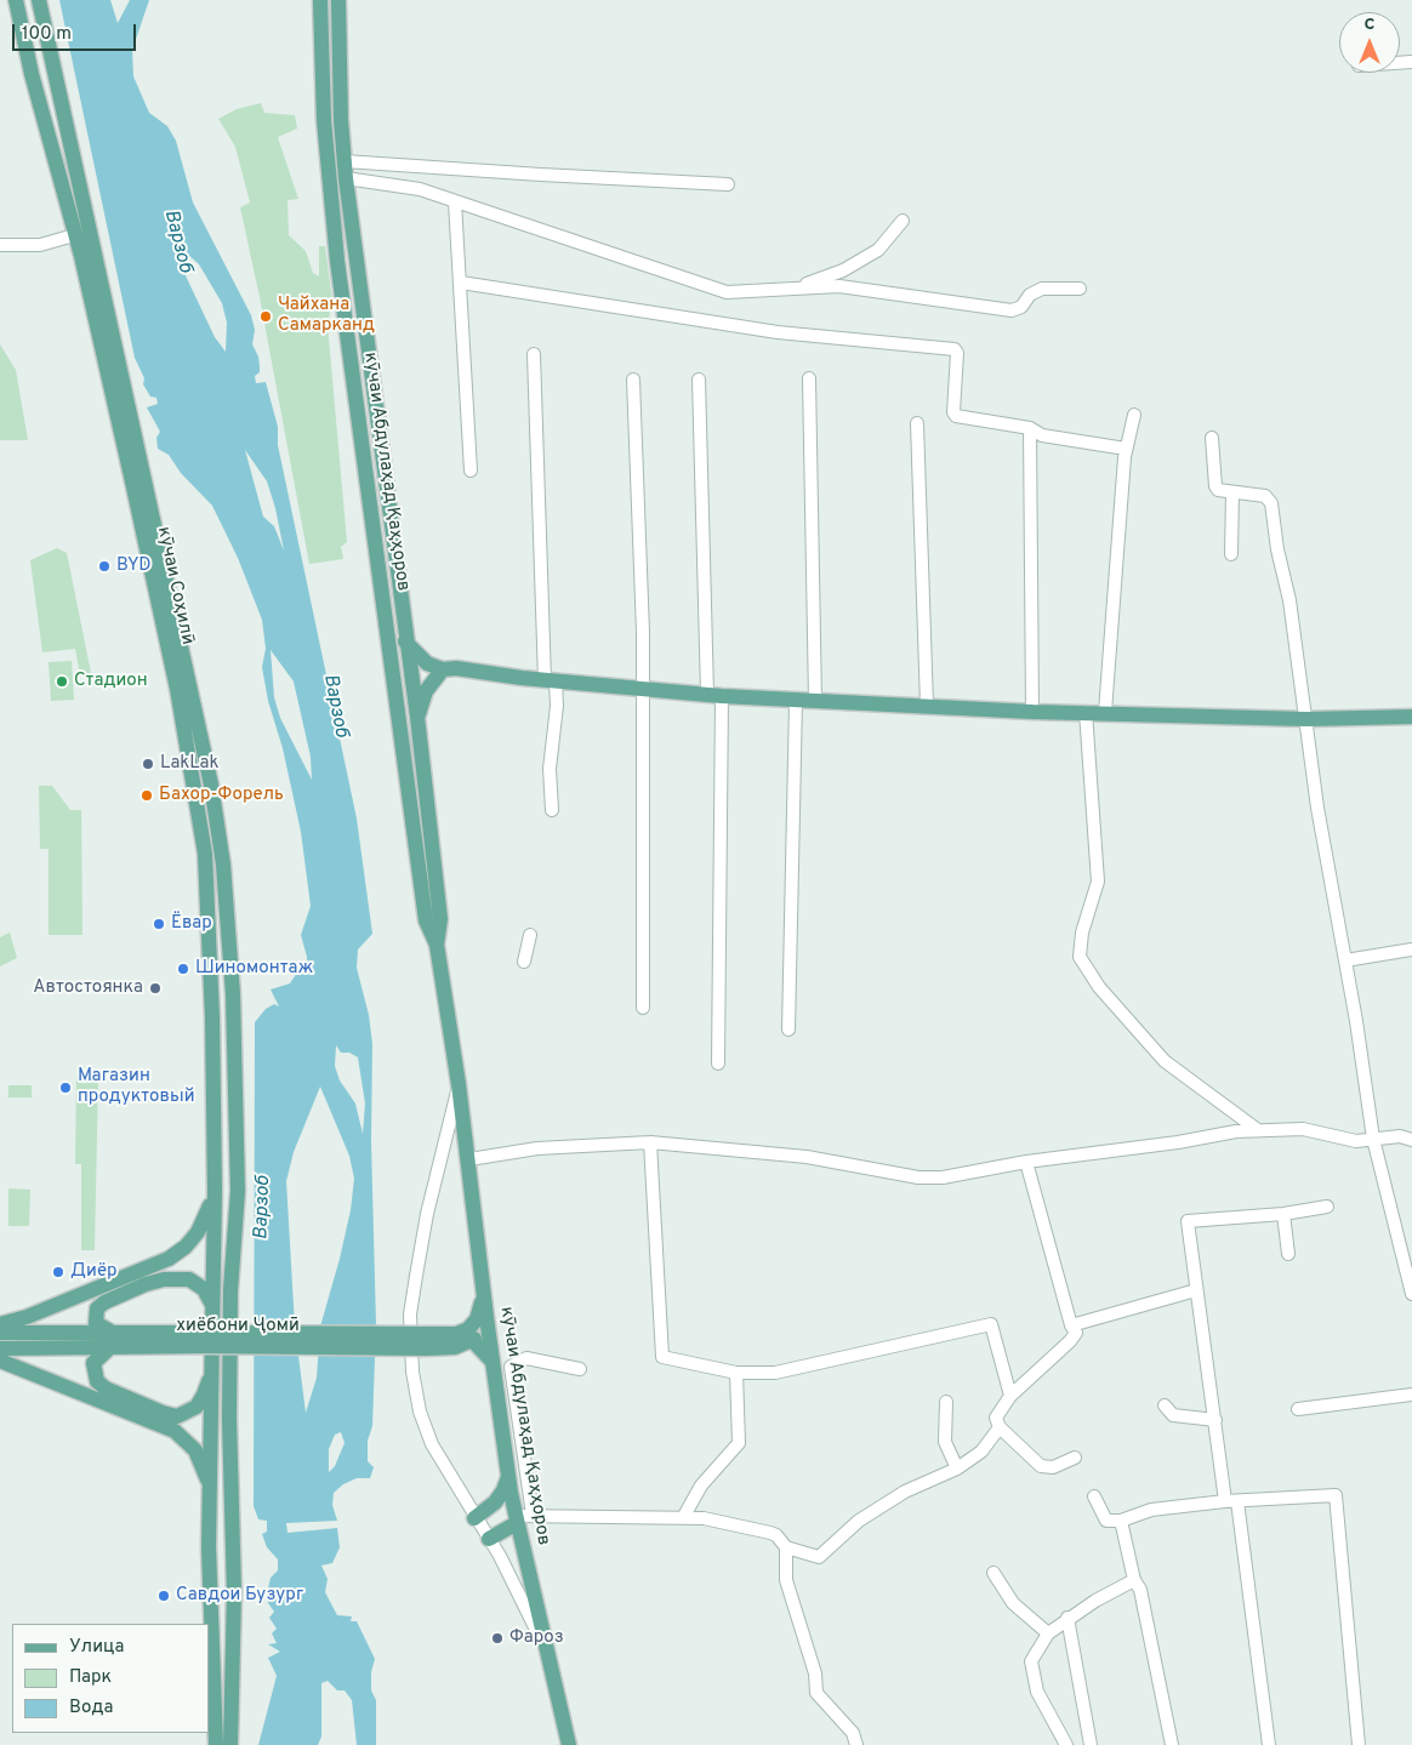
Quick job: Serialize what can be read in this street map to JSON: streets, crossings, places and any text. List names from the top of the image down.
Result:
{
  "streets": {
    "main road": ["кӯчаи Абдулаҳад Қаҳҳоров", "кӯчаи Соҳилӣ", "хиёбони Ҷомӣ"]
  },
  "crossings": [
    ["кӯчаи Абдулаҳад Қаҳҳоров", "хиёбони Ҷомӣ"]
  ],
  "water": ["Варзоб"],
  "places": [
    "Чайхана Самарканд",
    "BYD",
    "Стадион",
    "LakLak",
    "Бахор-Форель",
    "Ёвар",
    "Шиномонтаж",
    "Автостоянка",
    "Магазин продуктовый",
    "Диёр",
    "Савдои Бузург",
    "Фароз"
  ],
  "legend": ["Улица", "Парк", "Вода"],
  "scale_bar": "100 m",
  "north": "top"
}
